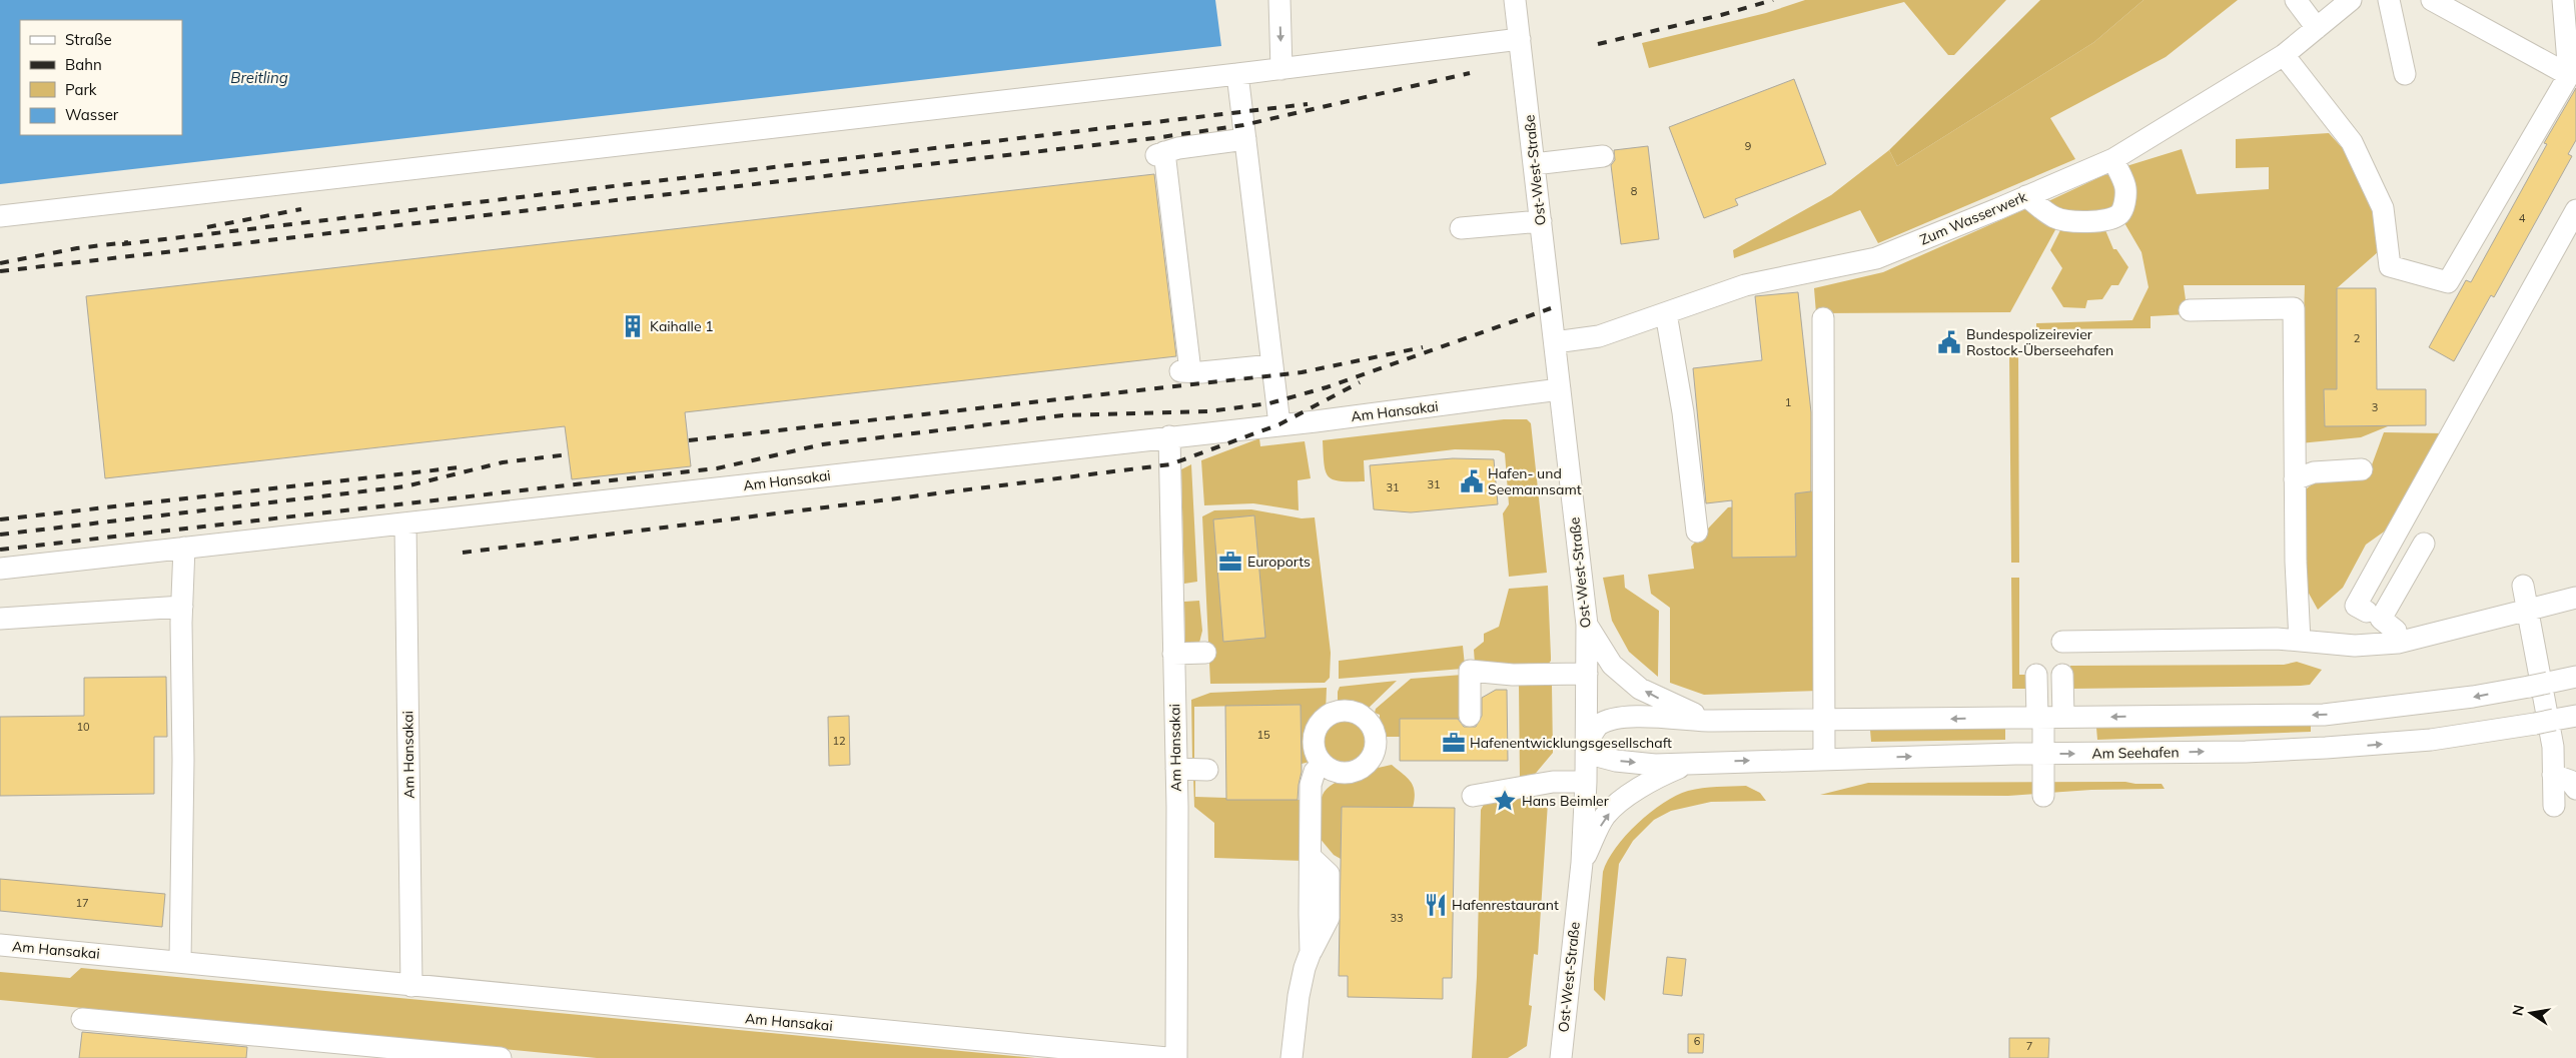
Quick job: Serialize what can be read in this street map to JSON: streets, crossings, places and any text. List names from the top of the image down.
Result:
{
  "streets": {
    "street": [
      "Ost-West-Straße",
      "Zum Wasserwerk",
      "Am Hansakai",
      "Am Seehafen"
    ]
  },
  "crossings": [
    ["Ost-West-Straße", "Zum Wasserwerk"],
    ["Ost-West-Straße", "Am Hansakai"],
    ["Ost-West-Straße", "Am Seehafen"]
  ],
  "water": ["Breitling"],
  "places": {
    "building": ["Kaihalle 1"],
    "public building": ["Bundespolizeirevier Rostock-Überseehafen", "Hafen- und Seemannsamt"],
    "office": ["Euroports", "Hafenentwicklungsgesellschaft"],
    "place": ["Hans Beimler"],
    "restaurant": ["Hafenrestaurant"]
  },
  "house_numbers": [
    "9",
    "8",
    "4",
    "2",
    "1",
    "3",
    "31",
    "31",
    "10",
    "15",
    "12",
    "17",
    "33",
    "6",
    "7"
  ],
  "legend": [
    "Straße",
    "Bahn",
    "Park",
    "Wasser"
  ],
  "north": "left"
}
